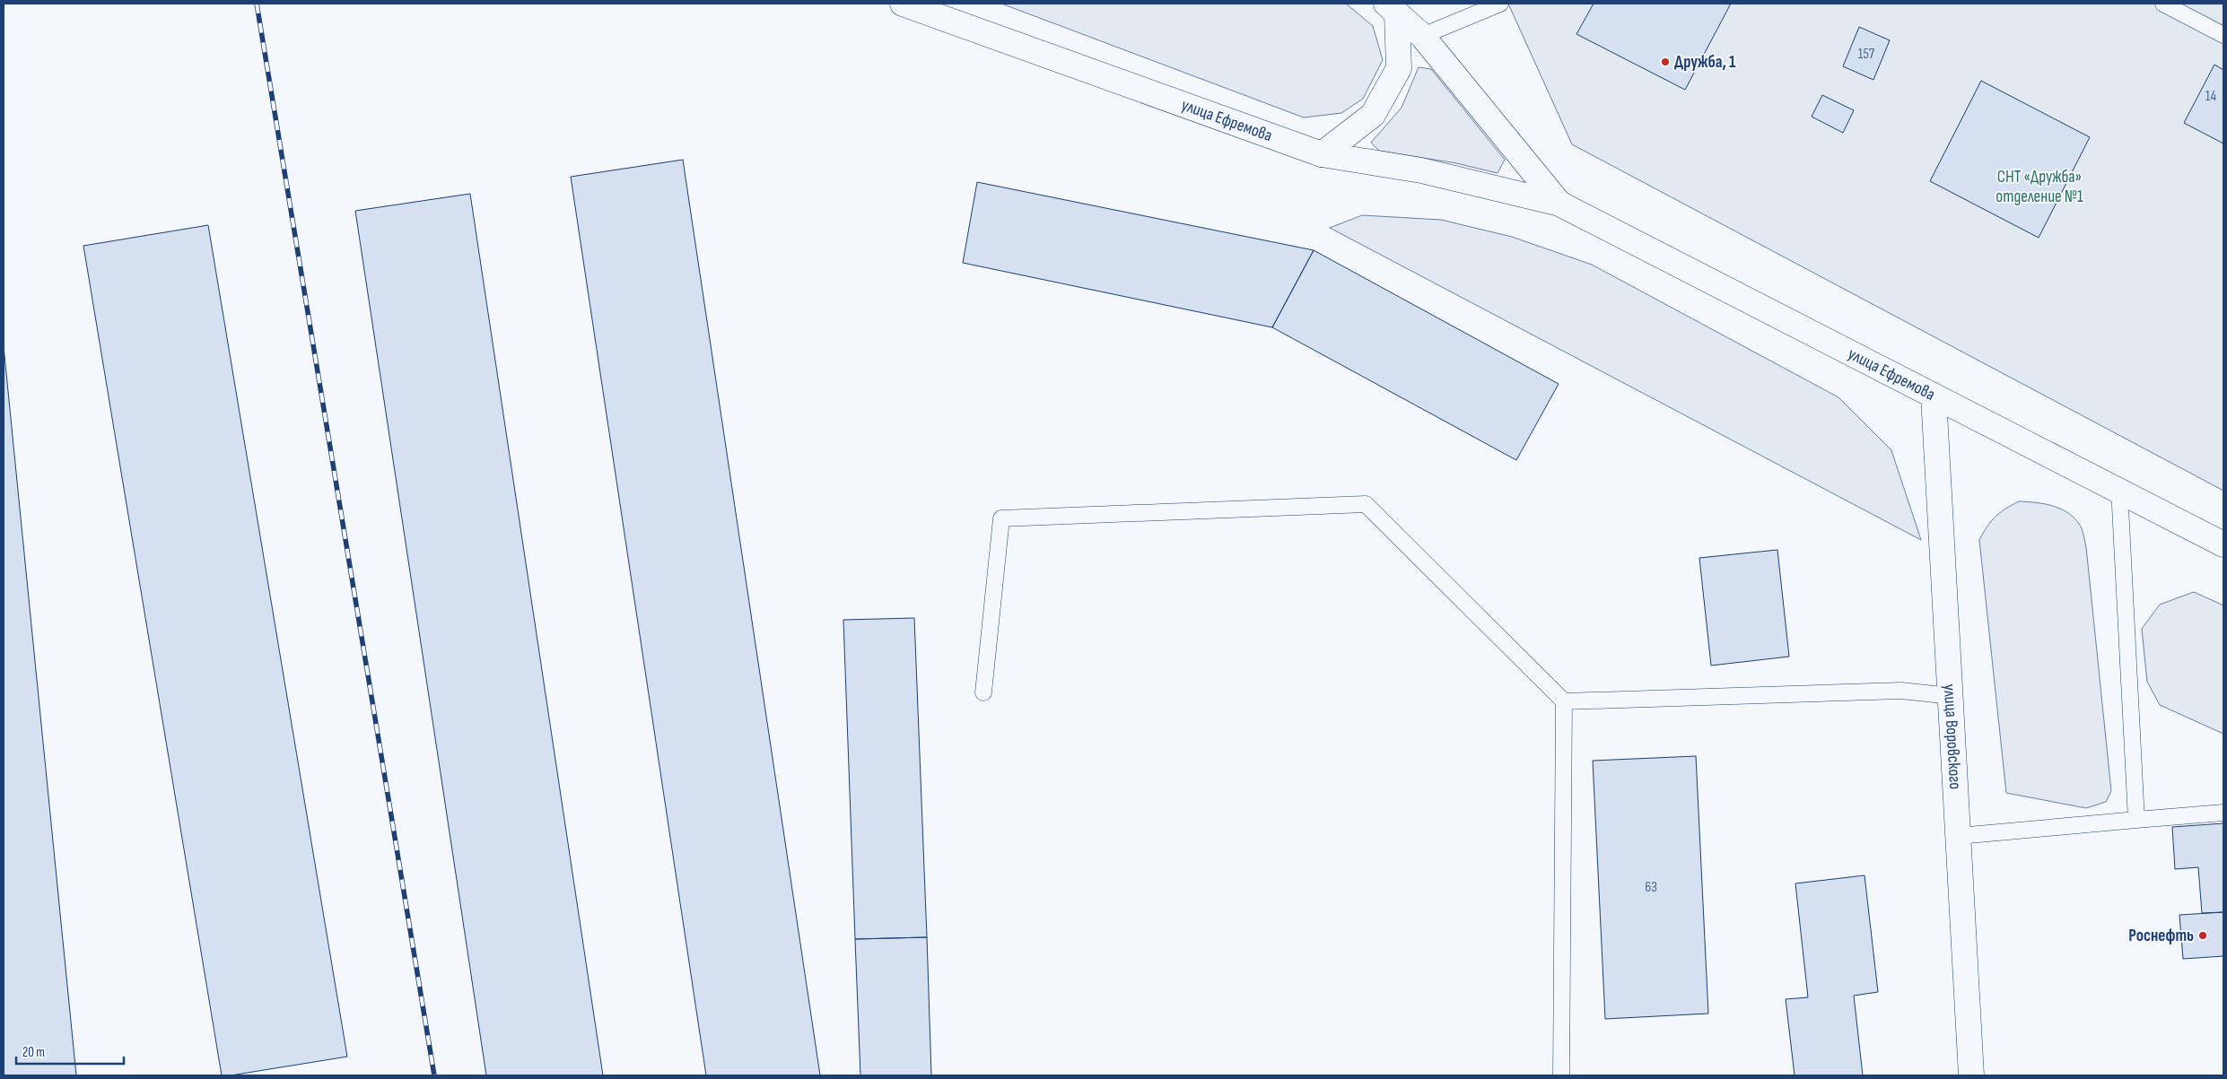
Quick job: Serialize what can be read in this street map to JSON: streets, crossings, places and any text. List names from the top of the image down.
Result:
{
  "streets": {
    "main road": ["улица Ефремова", "улица Воровского"]
  },
  "crossings": [
    ["улица Ефремова", "улица Воровского"]
  ],
  "parks": ["СНТ «Дружба» отделение №1"],
  "places": ["Дружба, 1", "Роснефть"],
  "house_numbers": ["157", "14", "63"],
  "scale_bar": "20 m"
}
